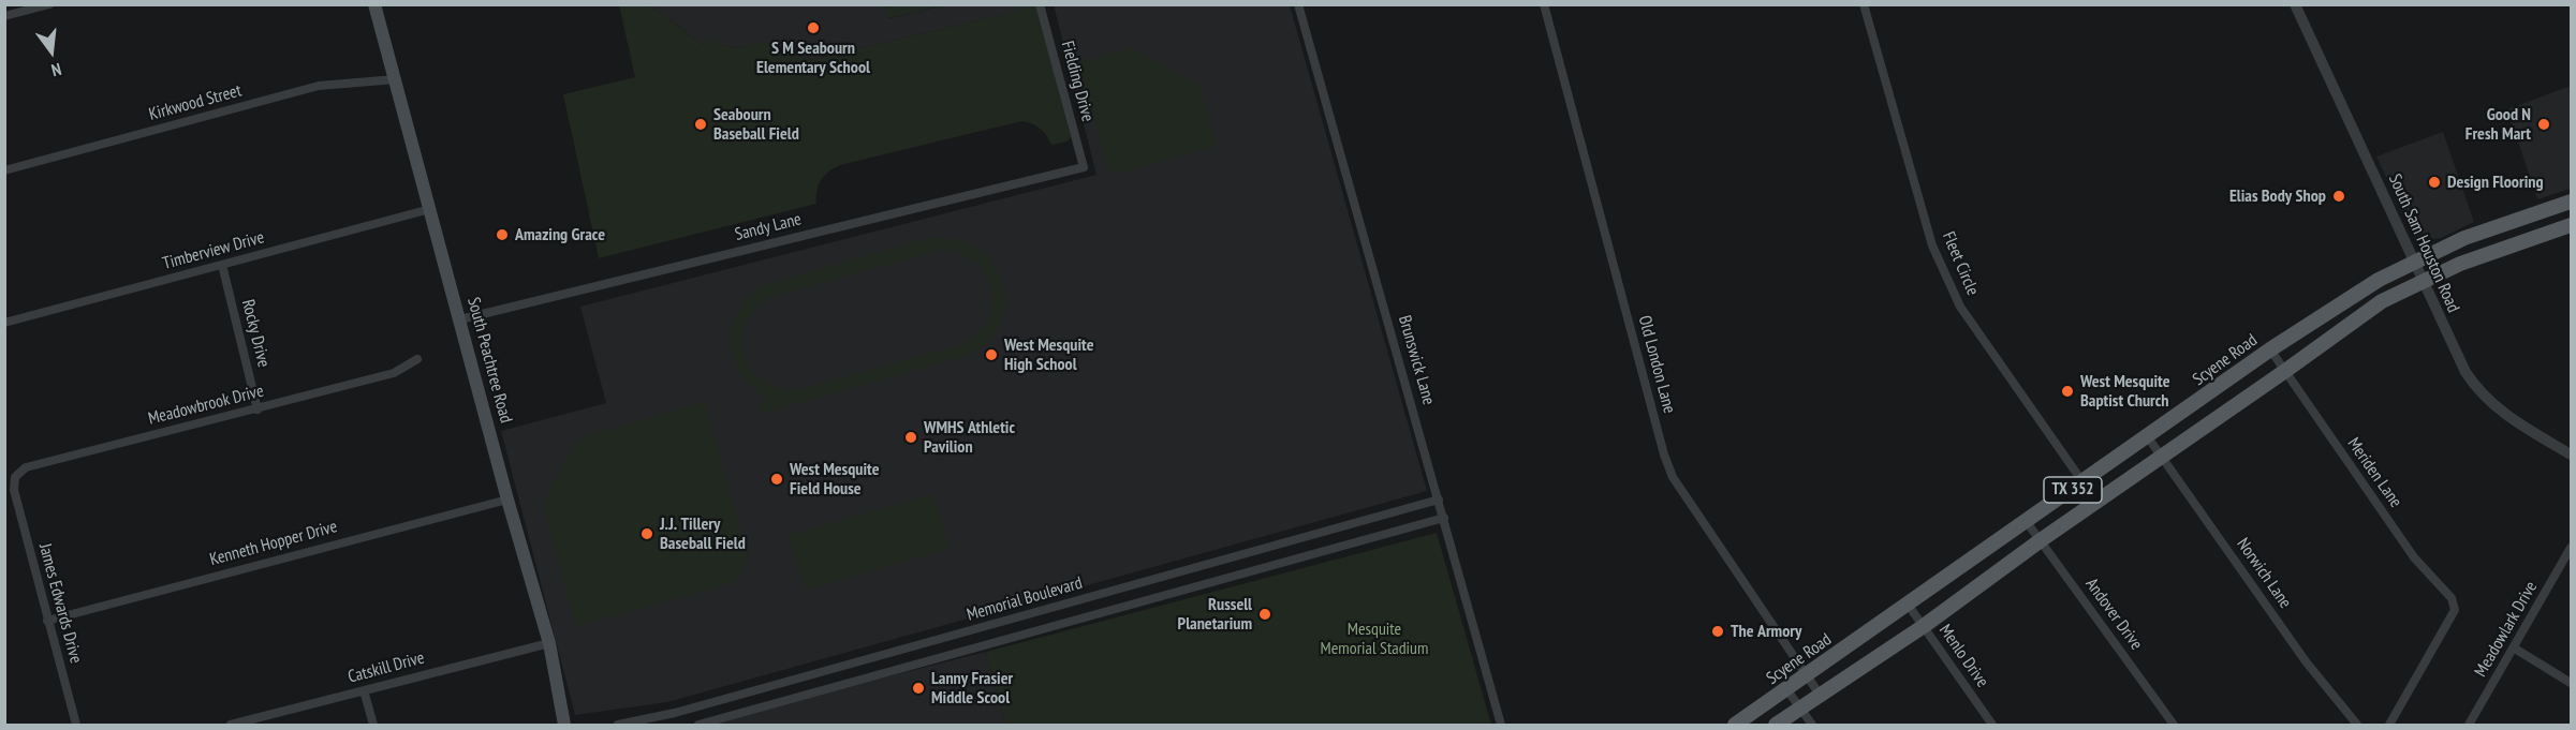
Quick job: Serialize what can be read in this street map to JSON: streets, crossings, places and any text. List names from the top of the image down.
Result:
{
  "streets": {
    "main road": ["South Peachtree Road", "Scyene Road", "TX 352"],
    "street": [
      "Fielding Drive",
      "Kirkwood Street",
      "Sandy Lane",
      "South Sam Houston Road",
      "Timberview Drive",
      "Fleet Circle",
      "Rocky Drive",
      "Brunswick Lane",
      "Old London Lane",
      "Meadowbrook Drive",
      "Meriden Lane",
      "Kenneth Hopper Drive",
      "Norwich Lane",
      "Memorial Boulevard",
      "James Edwards Drive",
      "Andover Drive",
      "Meadowlark Drive",
      "Menlo Drive",
      "Catskill Drive"
    ]
  },
  "crossings": [
    ["Fielding Drive", "Sandy Lane"],
    ["Kirkwood Street", "South Peachtree Road"],
    ["Sandy Lane", "South Peachtree Road"],
    ["South Sam Houston Road", "Scyene Road"],
    ["South Sam Houston Road", "TX 352"],
    ["Timberview Drive", "Rocky Drive"],
    ["Timberview Drive", "South Peachtree Road"],
    ["Fleet Circle", "Scyene Road"],
    ["Fleet Circle", "TX 352"],
    ["Rocky Drive", "Meadowbrook Drive"],
    ["South Peachtree Road", "Kenneth Hopper Drive"],
    ["South Peachtree Road", "Catskill Drive"],
    ["Brunswick Lane", "Memorial Boulevard"],
    ["Scyene Road", "Old London Lane"],
    ["Scyene Road", "Meriden Lane"],
    ["Scyene Road", "Norwich Lane"],
    ["Scyene Road", "Andover Drive"],
    ["Scyene Road", "Menlo Drive"],
    ["Old London Lane", "TX 352"],
    ["Meadowbrook Drive", "James Edwards Drive"],
    ["Meriden Lane", "TX 352"],
    ["TX 352", "Norwich Lane"],
    ["TX 352", "Andover Drive"],
    ["TX 352", "Menlo Drive"],
    ["Kenneth Hopper Drive", "James Edwards Drive"]
  ],
  "parks": ["Mesquite Memorial Stadium"],
  "places": [
    "S M Seabourn Elementary School",
    "Seabourn Baseball Field",
    "Good N Fresh Mart",
    "Design Flooring",
    "Elias Body Shop",
    "Amazing Grace",
    "West Mesquite High School",
    "West Mesquite Baptist Church",
    "WMHS Athletic Pavilion",
    "West Mesquite Field House",
    "J.J. Tillery Baseball Field",
    "Russell Planetarium",
    "The Armory",
    "Lanny Frasier Middle Scool"
  ],
  "north": "bottom"
}
